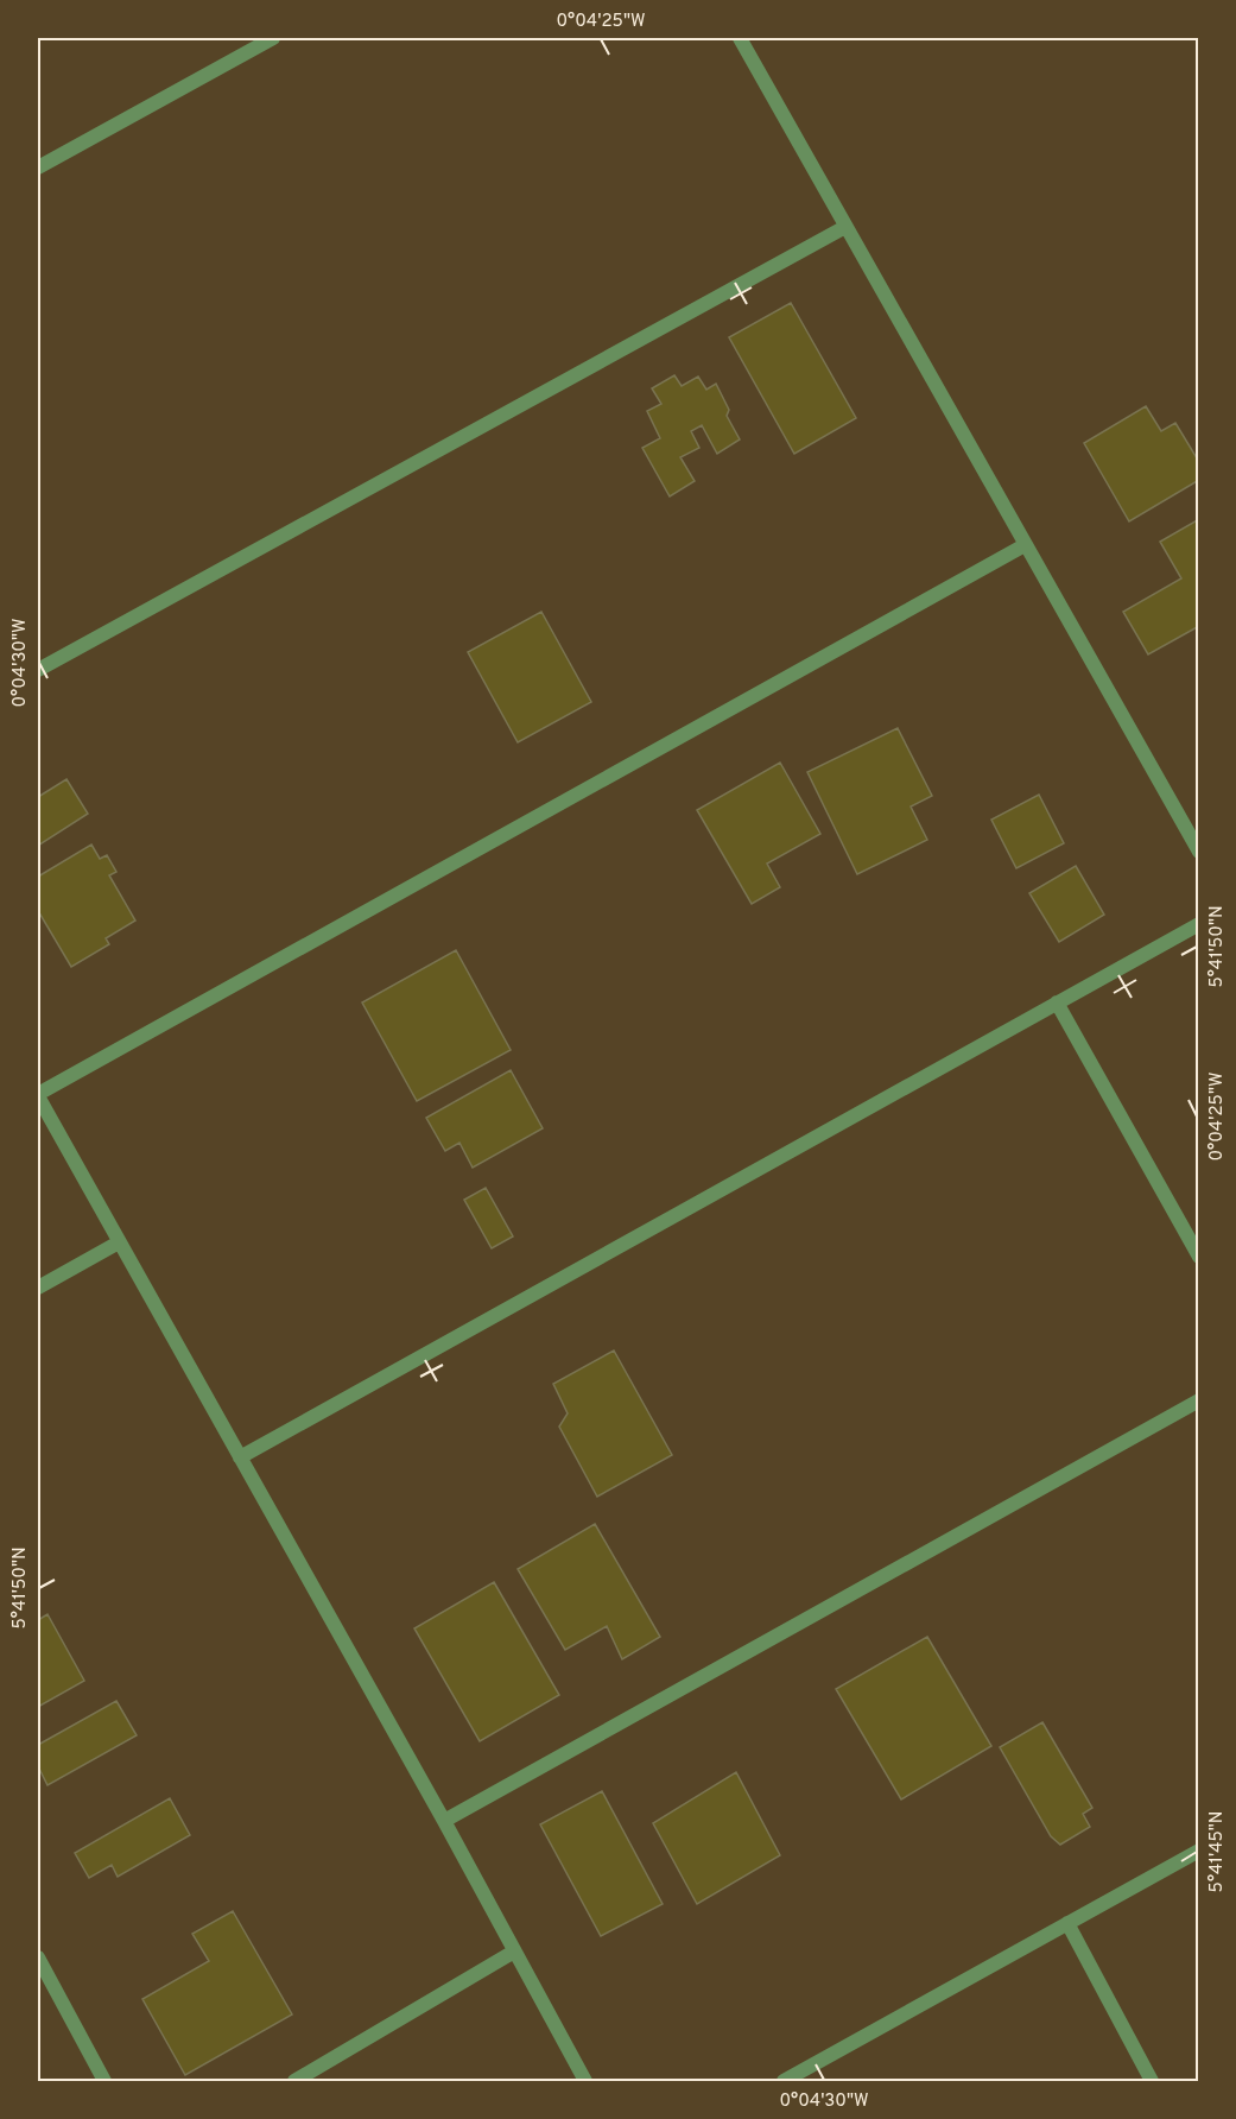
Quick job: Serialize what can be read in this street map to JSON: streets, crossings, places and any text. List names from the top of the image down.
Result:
{
  "coordinates": [
    "0°04'25\"W",
    "0°04'30\"W",
    "5°41'50\"N",
    "5°41'45\"N"
  ]
}
